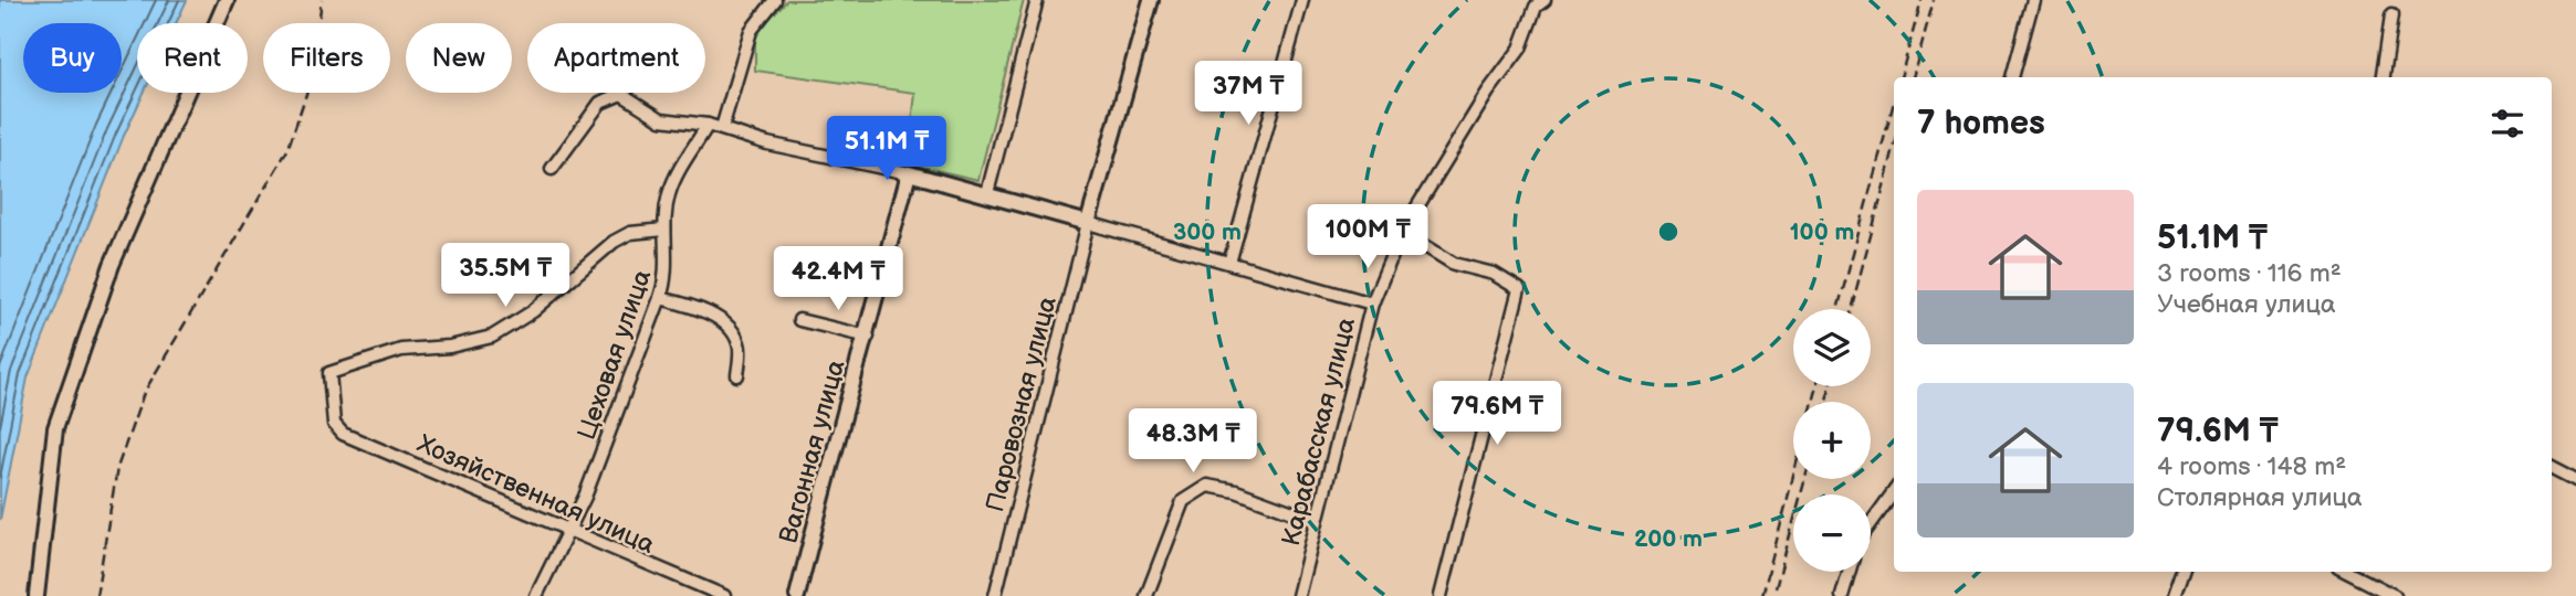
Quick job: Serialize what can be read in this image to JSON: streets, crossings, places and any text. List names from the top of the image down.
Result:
{
  "streets": {
    "street": [
      "Цеховая улица",
      "Паровозная улица",
      "Карабасская улица",
      "Вагонная улица",
      "Хозяйственная улица"
    ]
  },
  "crossings": [
    ["Цеховая улица", "Хозяйственная улица"]
  ],
  "page": {
    "chip": [
      "Buy",
      "Rent",
      "Filters",
      "New",
      "Apartment"
    ],
    "price": [
      "37M ₸",
      "51.1M ₸",
      "100M ₸",
      "35.5M ₸",
      "42.4M ₸",
      "79.6M ₸",
      "48.3M ₸"
    ],
    "heading": "7 homes",
    "list": [
      {
        "name": "51.1M ₸",
        "note": "3 rooms · 116 m² · Учебная улица"
      },
      {
        "name": "79.6M ₸",
        "note": "4 rooms · 148 m² · Столярная улица"
      }
    ],
    "map_buttons": ["+", "−"]
  },
  "rings": ["100 m", "300 m", "200 m"]
}
